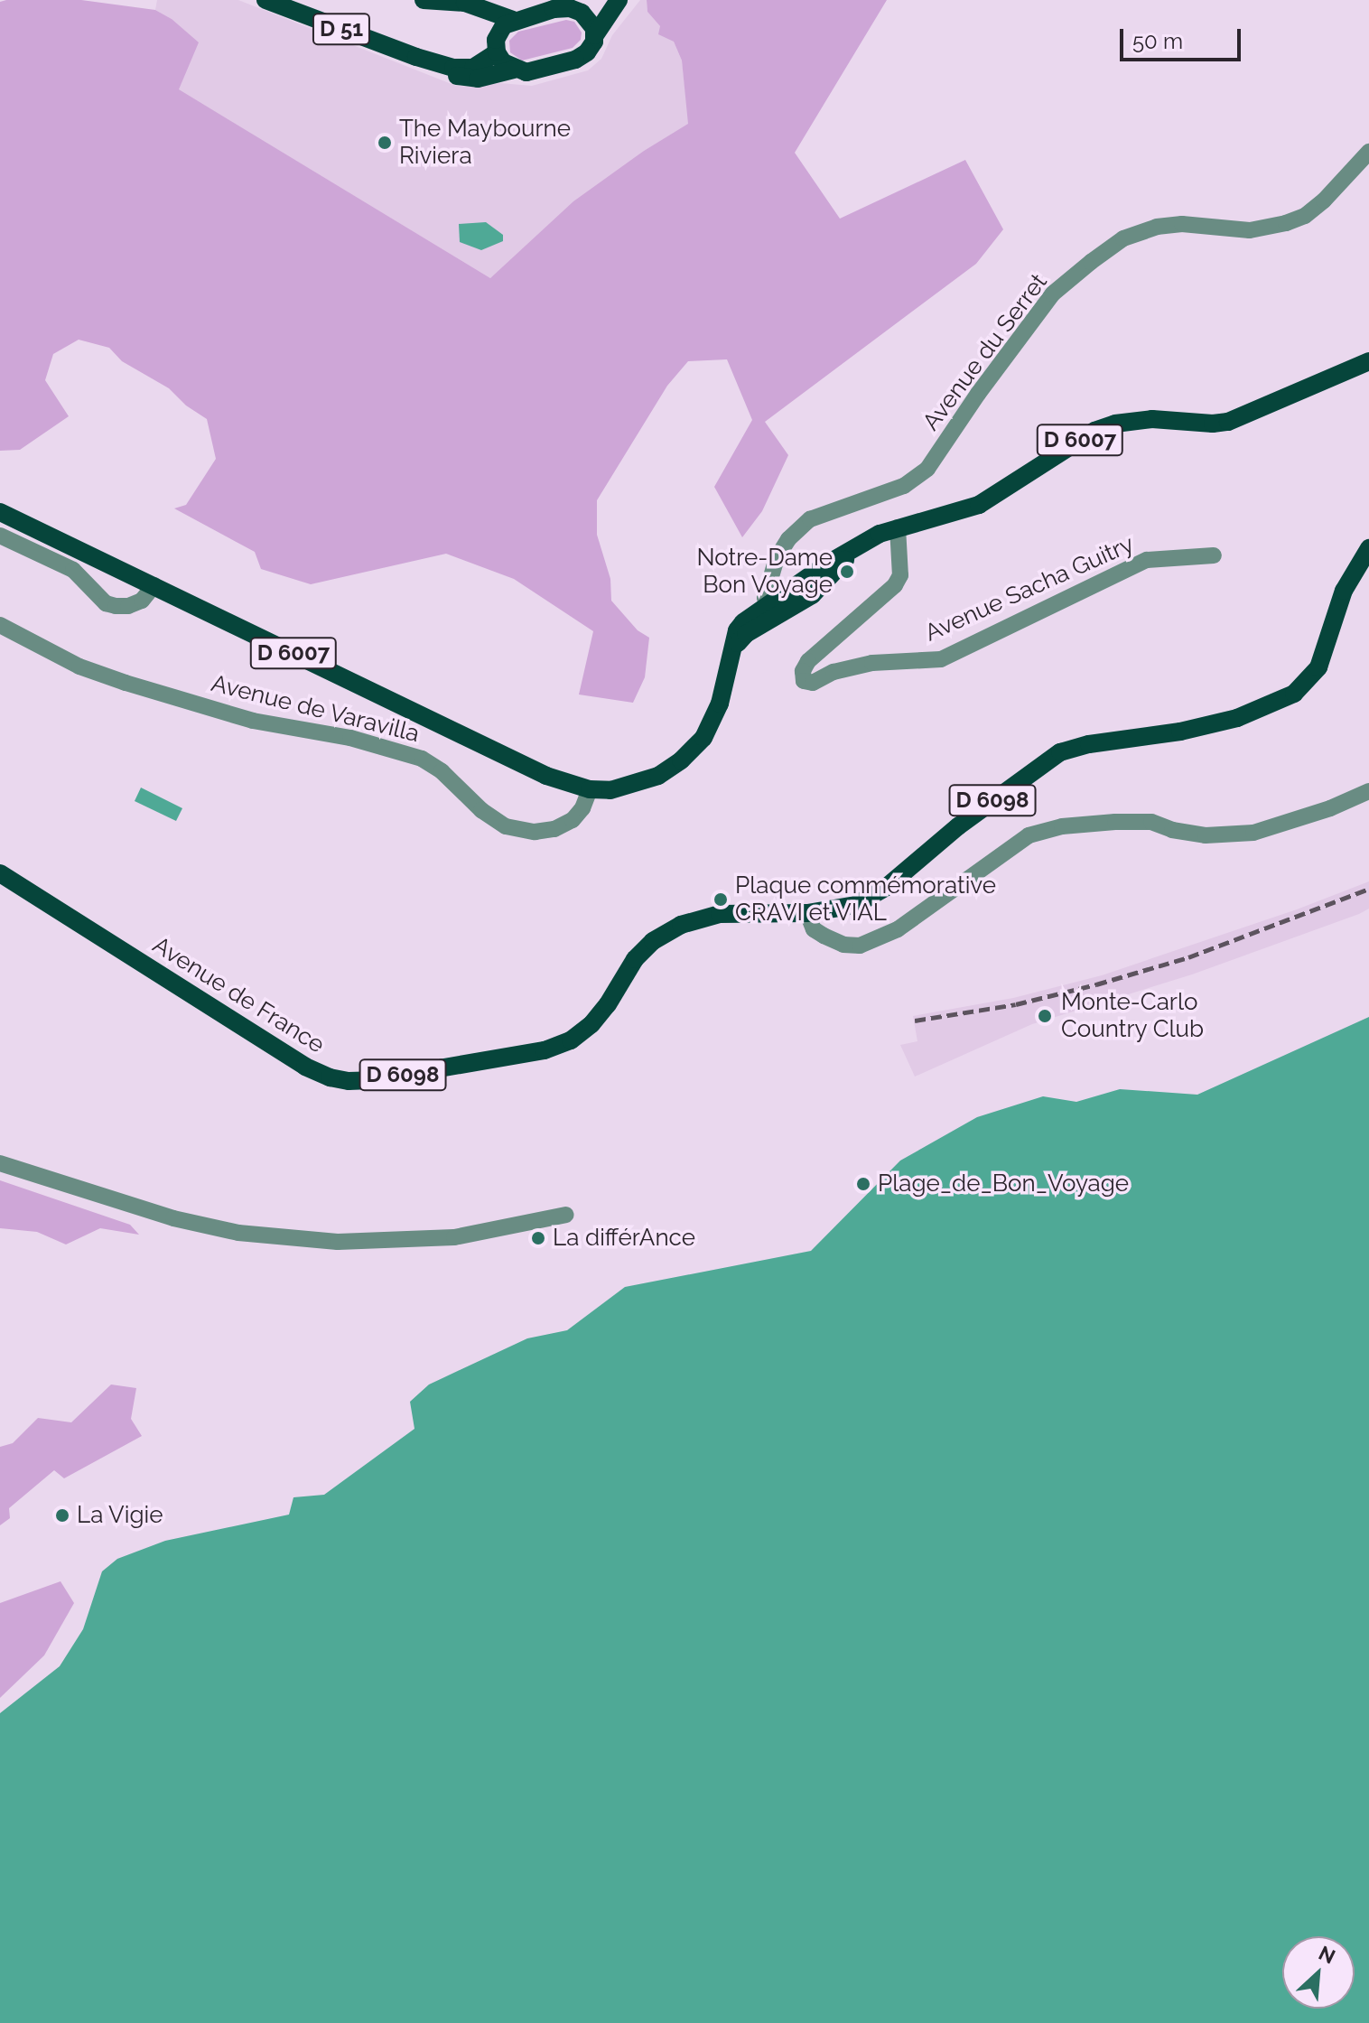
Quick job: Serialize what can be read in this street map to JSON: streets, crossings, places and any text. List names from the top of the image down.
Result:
{
  "streets": {
    "main road": [
      "D 51",
      "D 6007",
      "D 6098",
      "Avenue de France"
    ],
    "street": ["Avenue du Serret", "Avenue Sacha Guitry", "Avenue de Varavilla"]
  },
  "crossings": [
    ["Avenue du Serret", "D 6007"],
    ["D 6007", "Avenue Sacha Guitry"],
    ["D 6007", "Avenue de Varavilla"],
    ["D 6098", "Avenue de France"]
  ],
  "places": [
    "The Maybourne Riviera",
    "Notre-Dame Bon Voyage",
    "Plaque commémorative CRAVI et VIAL",
    "Monte-Carlo Country Club",
    "Plage_de_Bon_Voyage",
    "La différAnce",
    "La Vigie"
  ],
  "scale_bar": "50 m",
  "north": "top right"
}
